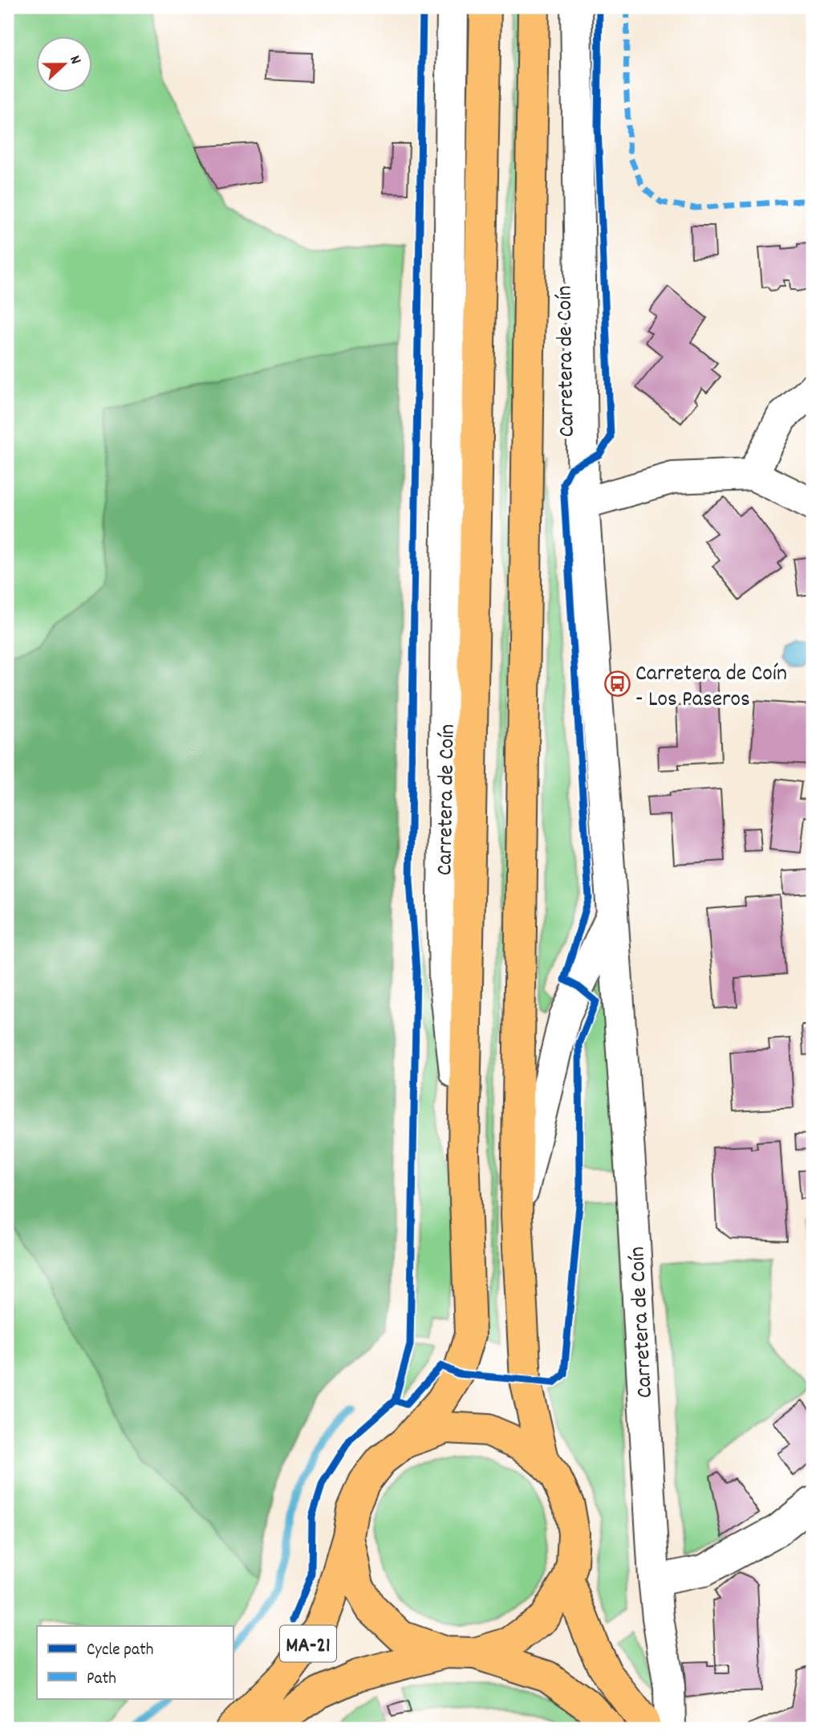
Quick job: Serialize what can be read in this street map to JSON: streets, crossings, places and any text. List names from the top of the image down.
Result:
{
  "streets": {
    "main road": ["MA-21"],
    "street": ["Carretera de Coín"]
  },
  "places": {
    "bus stop": ["Carretera de Coín - Los Paseros"]
  },
  "legend": ["Cycle path", "Path"],
  "north": "right"
}
